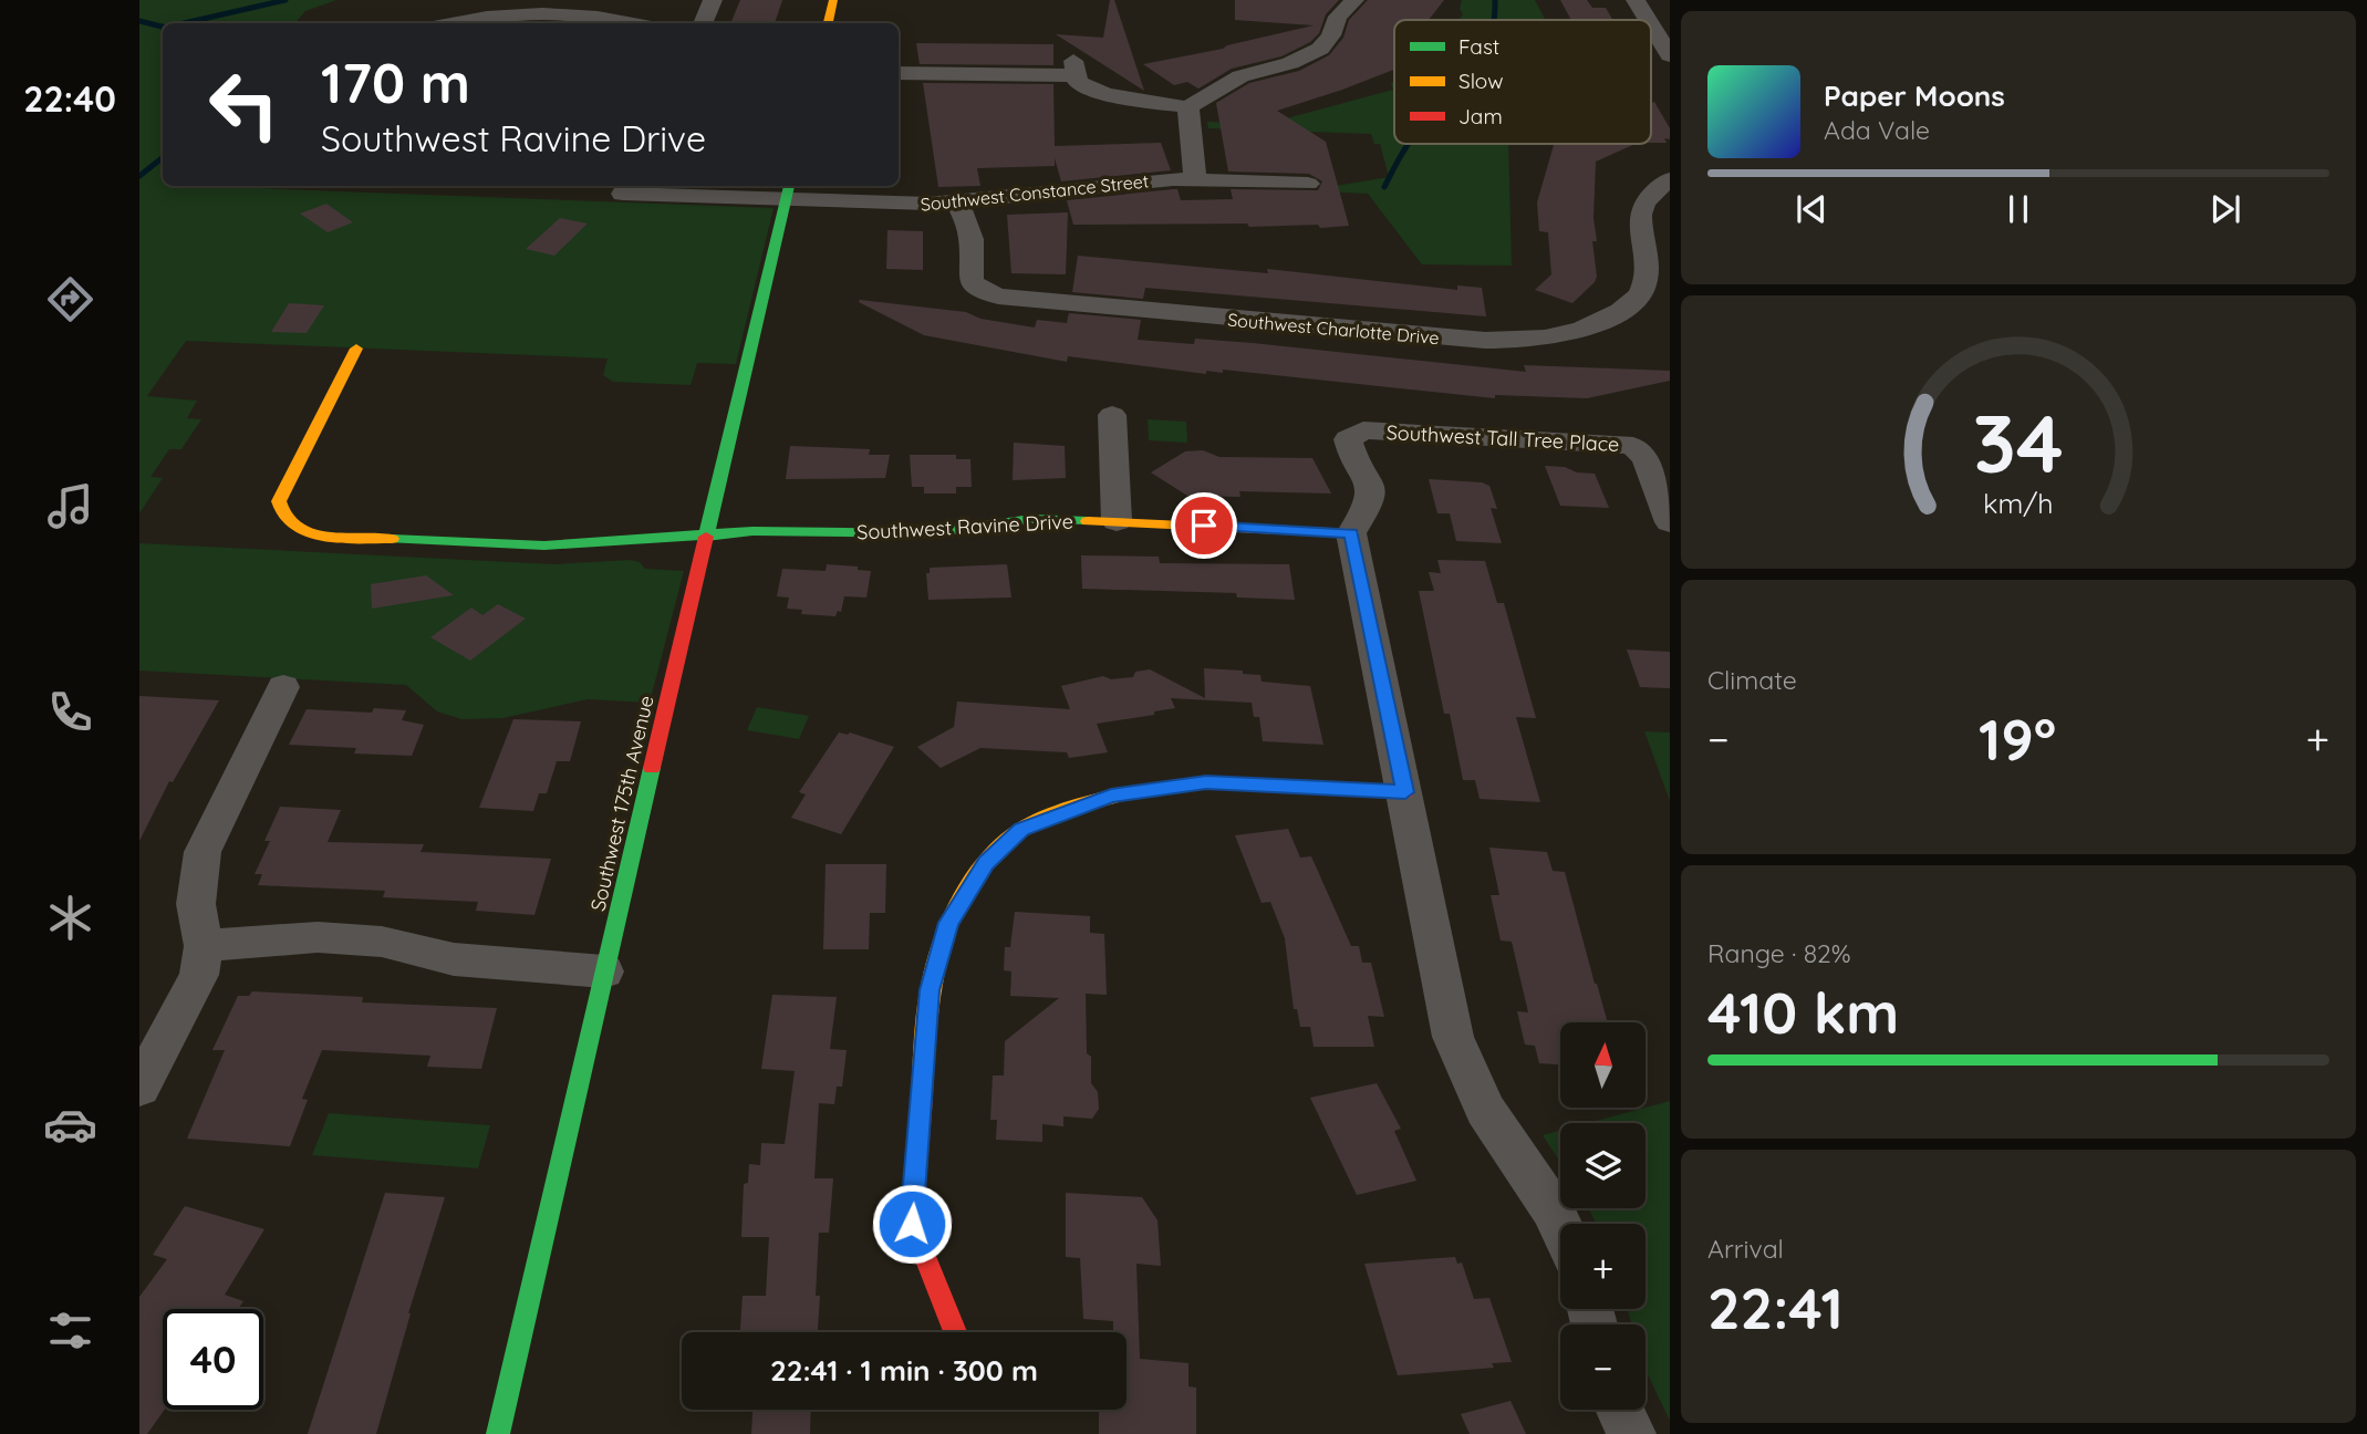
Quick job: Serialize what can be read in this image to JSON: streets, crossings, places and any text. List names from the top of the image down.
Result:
{
  "streets": {
    "street": [
      "Southwest Constance Street",
      "Southwest Charlotte Drive",
      "Southwest Tall Tree Place",
      "Southwest Ravine Drive",
      "Southwest 175th Avenue"
    ]
  },
  "crossings": [
    ["Southwest Constance Street", "Southwest Charlotte Drive"],
    ["Southwest Constance Street", "Southwest 175th Avenue"],
    ["Southwest Tall Tree Place", "Southwest Ravine Drive"],
    ["Southwest Ravine Drive", "Southwest 175th Avenue"]
  ],
  "legend": ["Fast", "Slow", "Jam"],
  "north": "top",
  "page": {
    "tabs": "22:40",
    "turn": ["170 m", "Southwest Ravine Drive"],
    "song": ["Paper Moons", "Ada Vale"],
    "tile": [
      "Climate",
      ["Range · 82%", "410 km"],
      ["Arrival", "22:41"]
    ],
    "heat": ["−", "19°", "+"],
    "map_buttons": ["+", "−"],
    "limit": "40",
    "trip": "22:41 · 1 min · 300 m",
    "gauge": ["34", "km/h"]
  }
}
